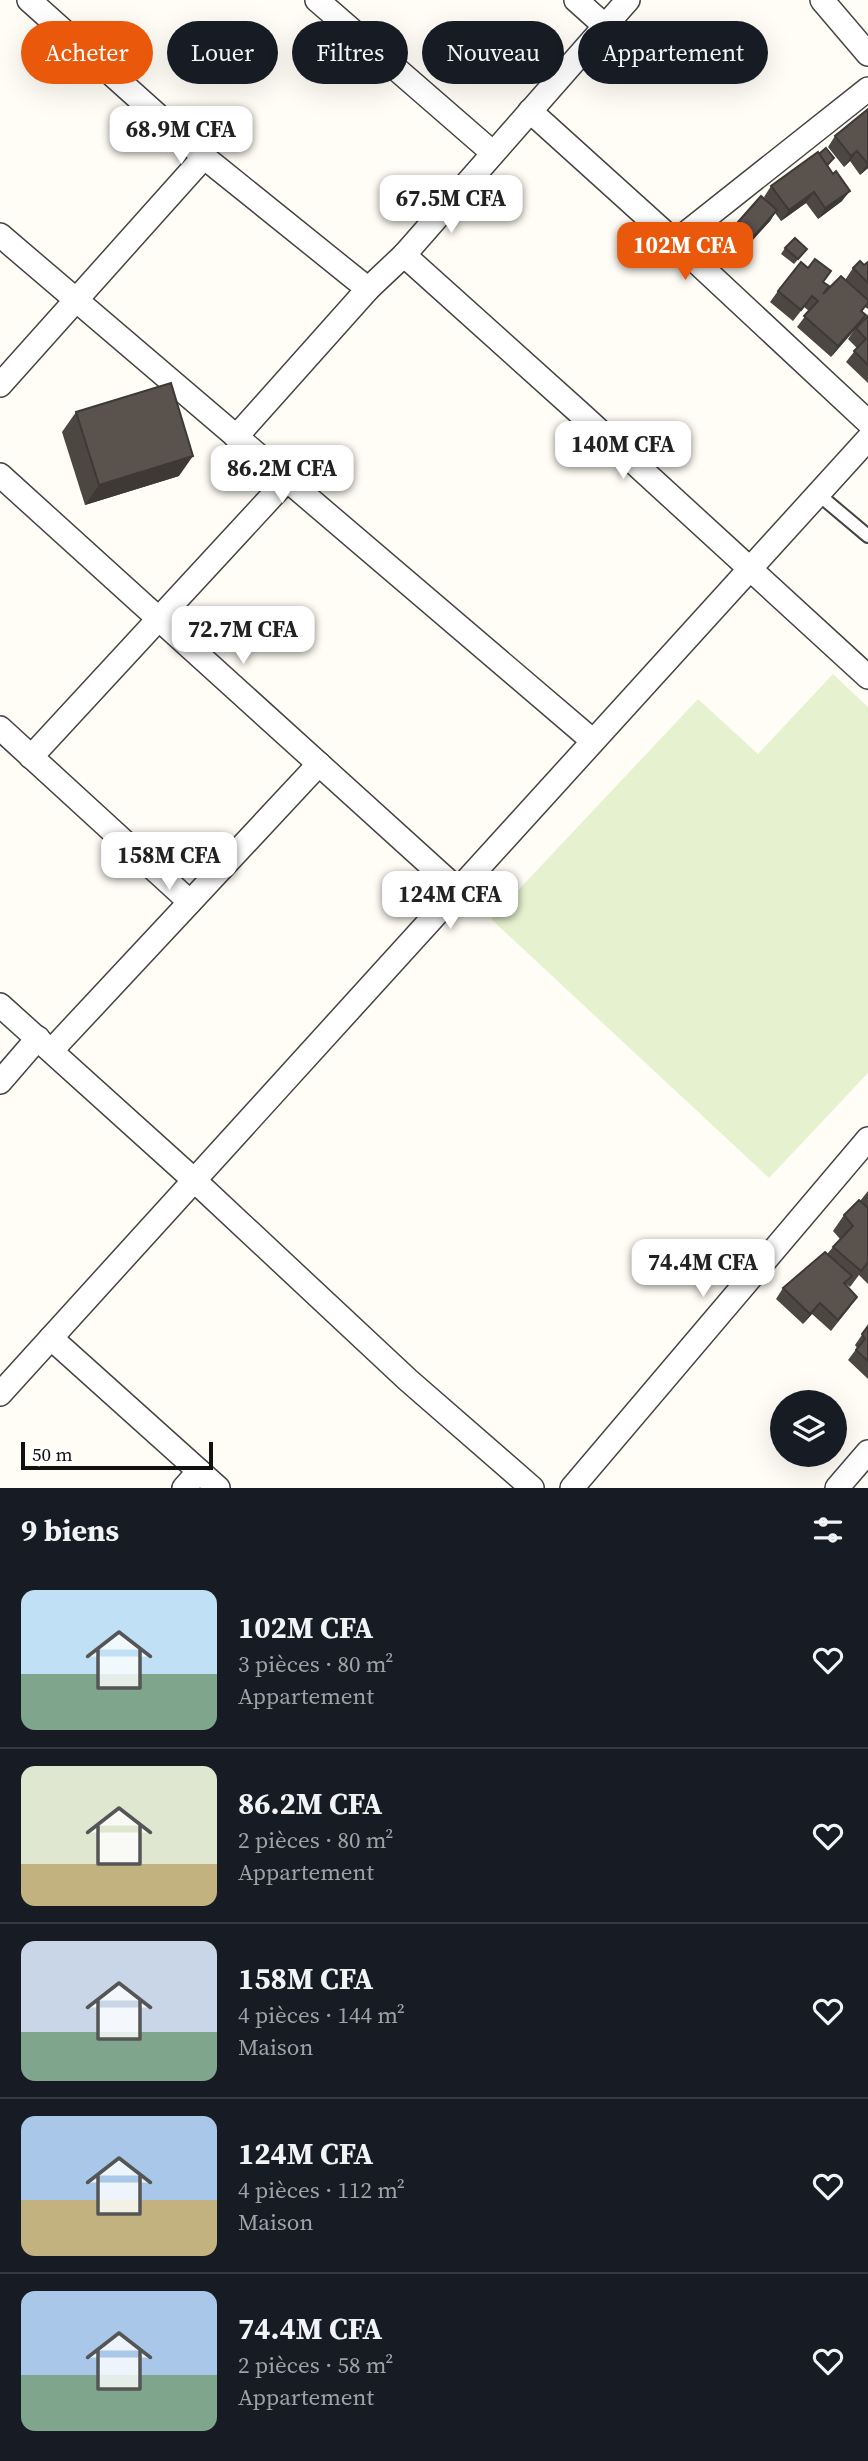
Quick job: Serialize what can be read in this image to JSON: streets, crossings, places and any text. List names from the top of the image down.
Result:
{
  "scale_bar": "50 m",
  "page": {
    "chip": [
      "Acheter",
      "Louer",
      "Filtres",
      "Nouveau",
      "Appartement"
    ],
    "price": [
      "68.9M CFA",
      "67.5M CFA",
      "102M CFA",
      "140M CFA",
      "86.2M CFA",
      "72.7M CFA",
      "158M CFA",
      "124M CFA",
      "74.4M CFA"
    ],
    "scale": "50 m",
    "heading": "9 biens",
    "list": [
      {
        "name": "102M CFA",
        "note": "3 pièces · 80 m² · Appartement"
      },
      {
        "name": "86.2M CFA",
        "note": "2 pièces · 80 m² · Appartement"
      },
      {
        "name": "158M CFA",
        "note": "4 pièces · 144 m² · Maison"
      },
      {
        "name": "124M CFA",
        "note": "4 pièces · 112 m² · Maison"
      },
      {
        "name": "74.4M CFA",
        "note": "2 pièces · 58 m² · Appartement"
      }
    ]
  }
}
